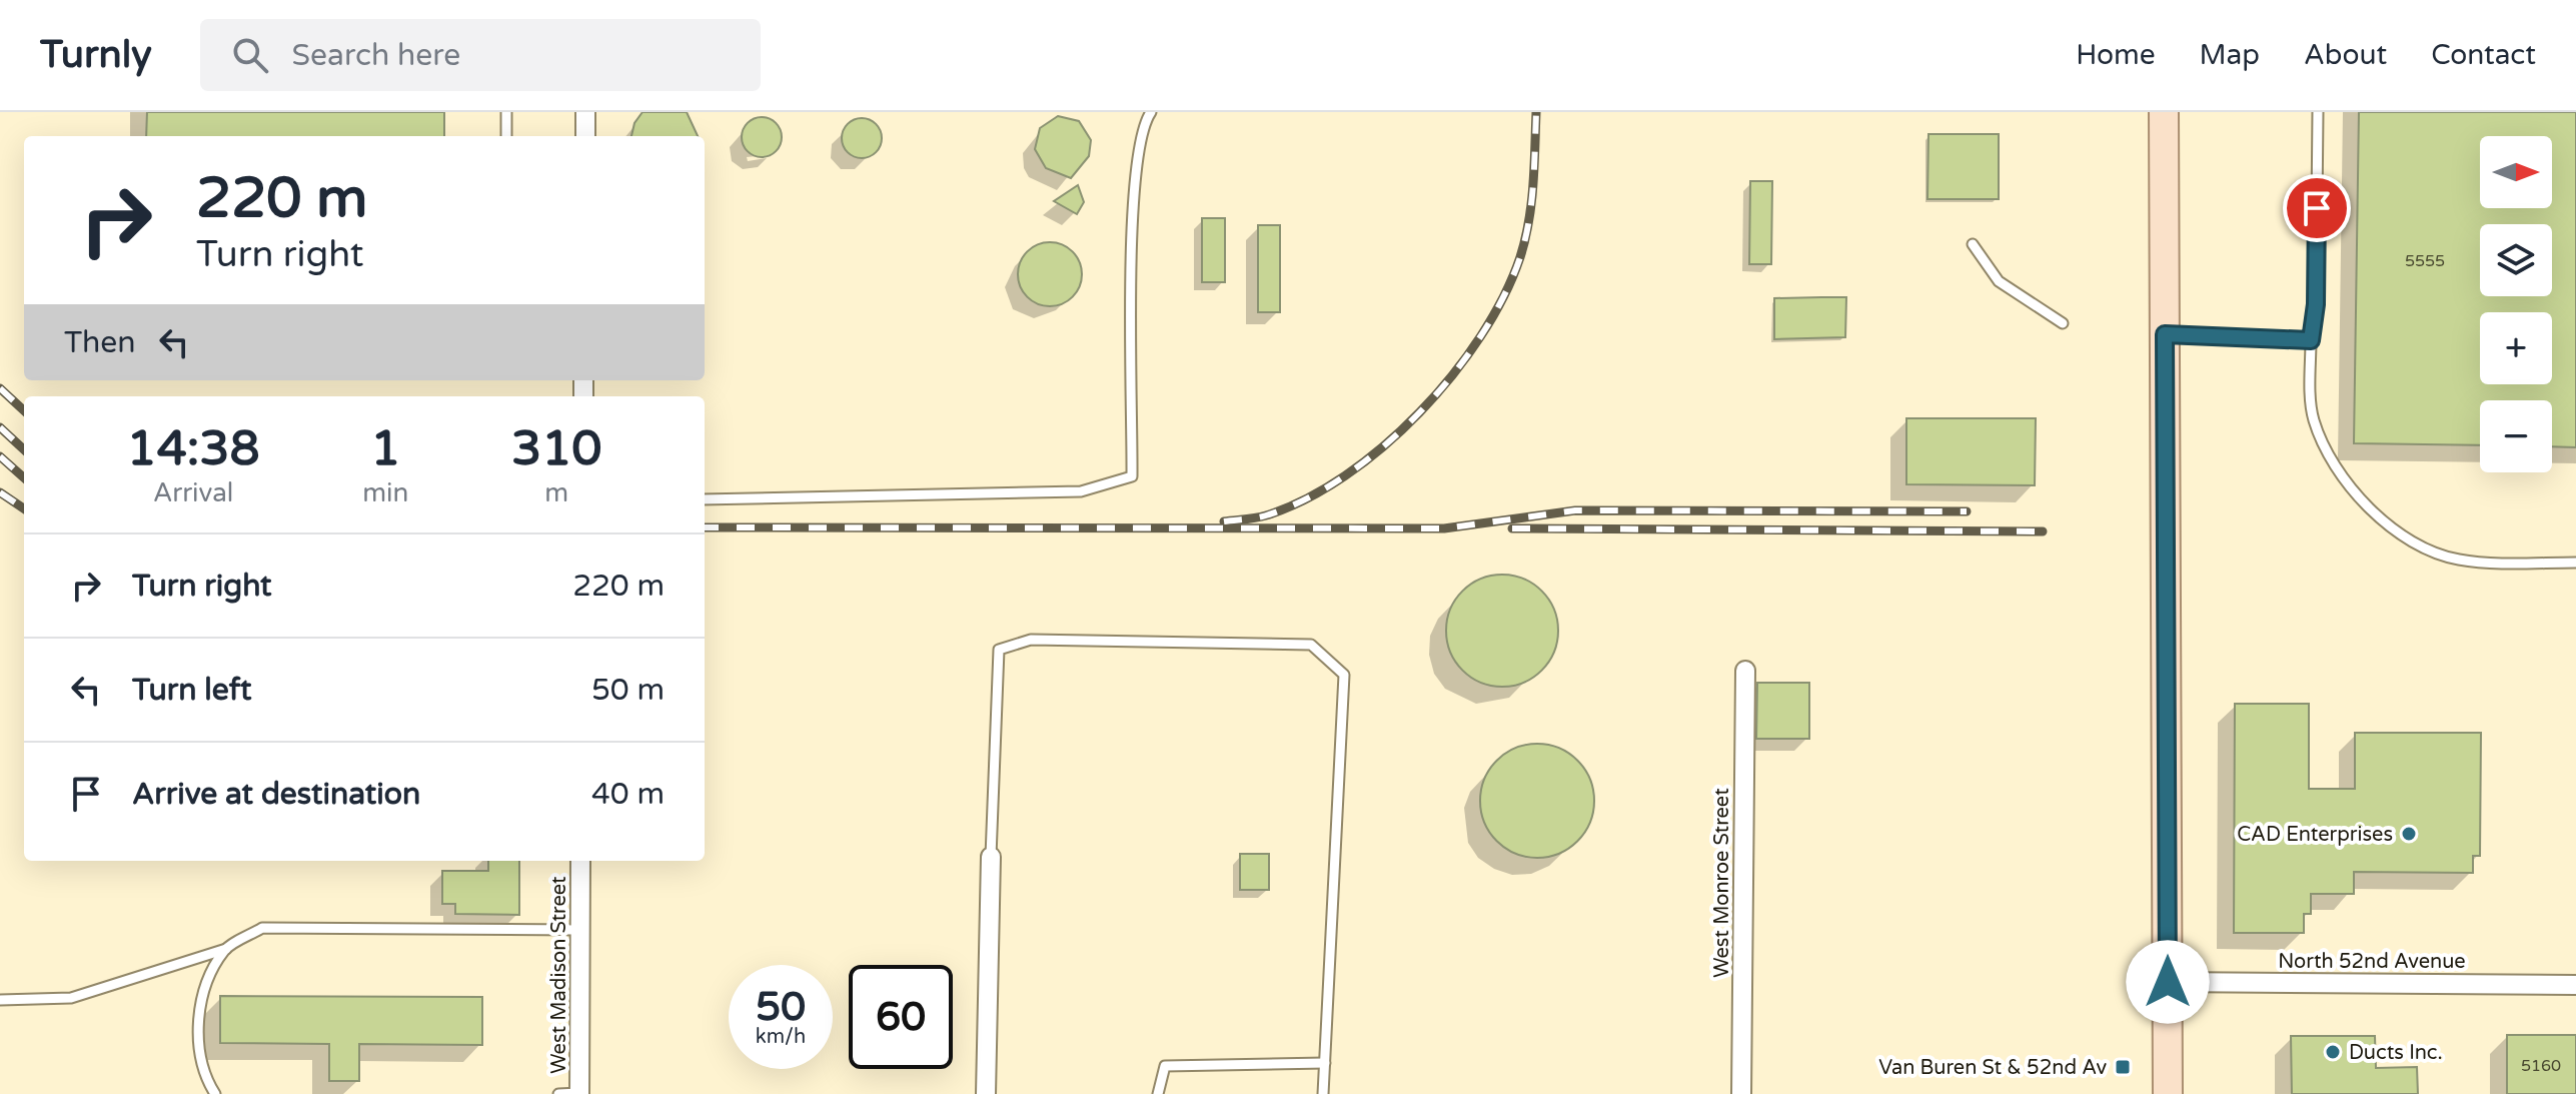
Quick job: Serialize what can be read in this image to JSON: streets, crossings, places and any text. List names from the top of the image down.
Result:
{
  "streets": {
    "street": ["West Monroe Street", "North 52nd Avenue", "West Madison Street"]
  },
  "places": {
    "other": ["CAD Enterprises", "Ducts Inc."],
    "transit": ["Van Buren St & 52nd Av"]
  },
  "house_numbers": ["5555", "5160"],
  "north": "right",
  "page": {
    "header": "Turnly",
    "search": "Search here",
    "nav": [
      "Home",
      "Map",
      "About",
      "Contact"
    ],
    "map_buttons": ["+", "−"],
    "turn": ["220 m", "Turn right"],
    "then": "Then",
    "eta": [
      "14:38",
      "Arrival",
      "1",
      "min",
      "310",
      "m"
    ],
    "list": [
      {
        "name": "Turn right",
        "value": "220 m"
      },
      {
        "name": "Turn left",
        "value": "50 m"
      },
      {
        "name": "Arrive at destination",
        "value": "40 m"
      }
    ],
    "speed": "50 km/h",
    "limit": "60"
  }
}
